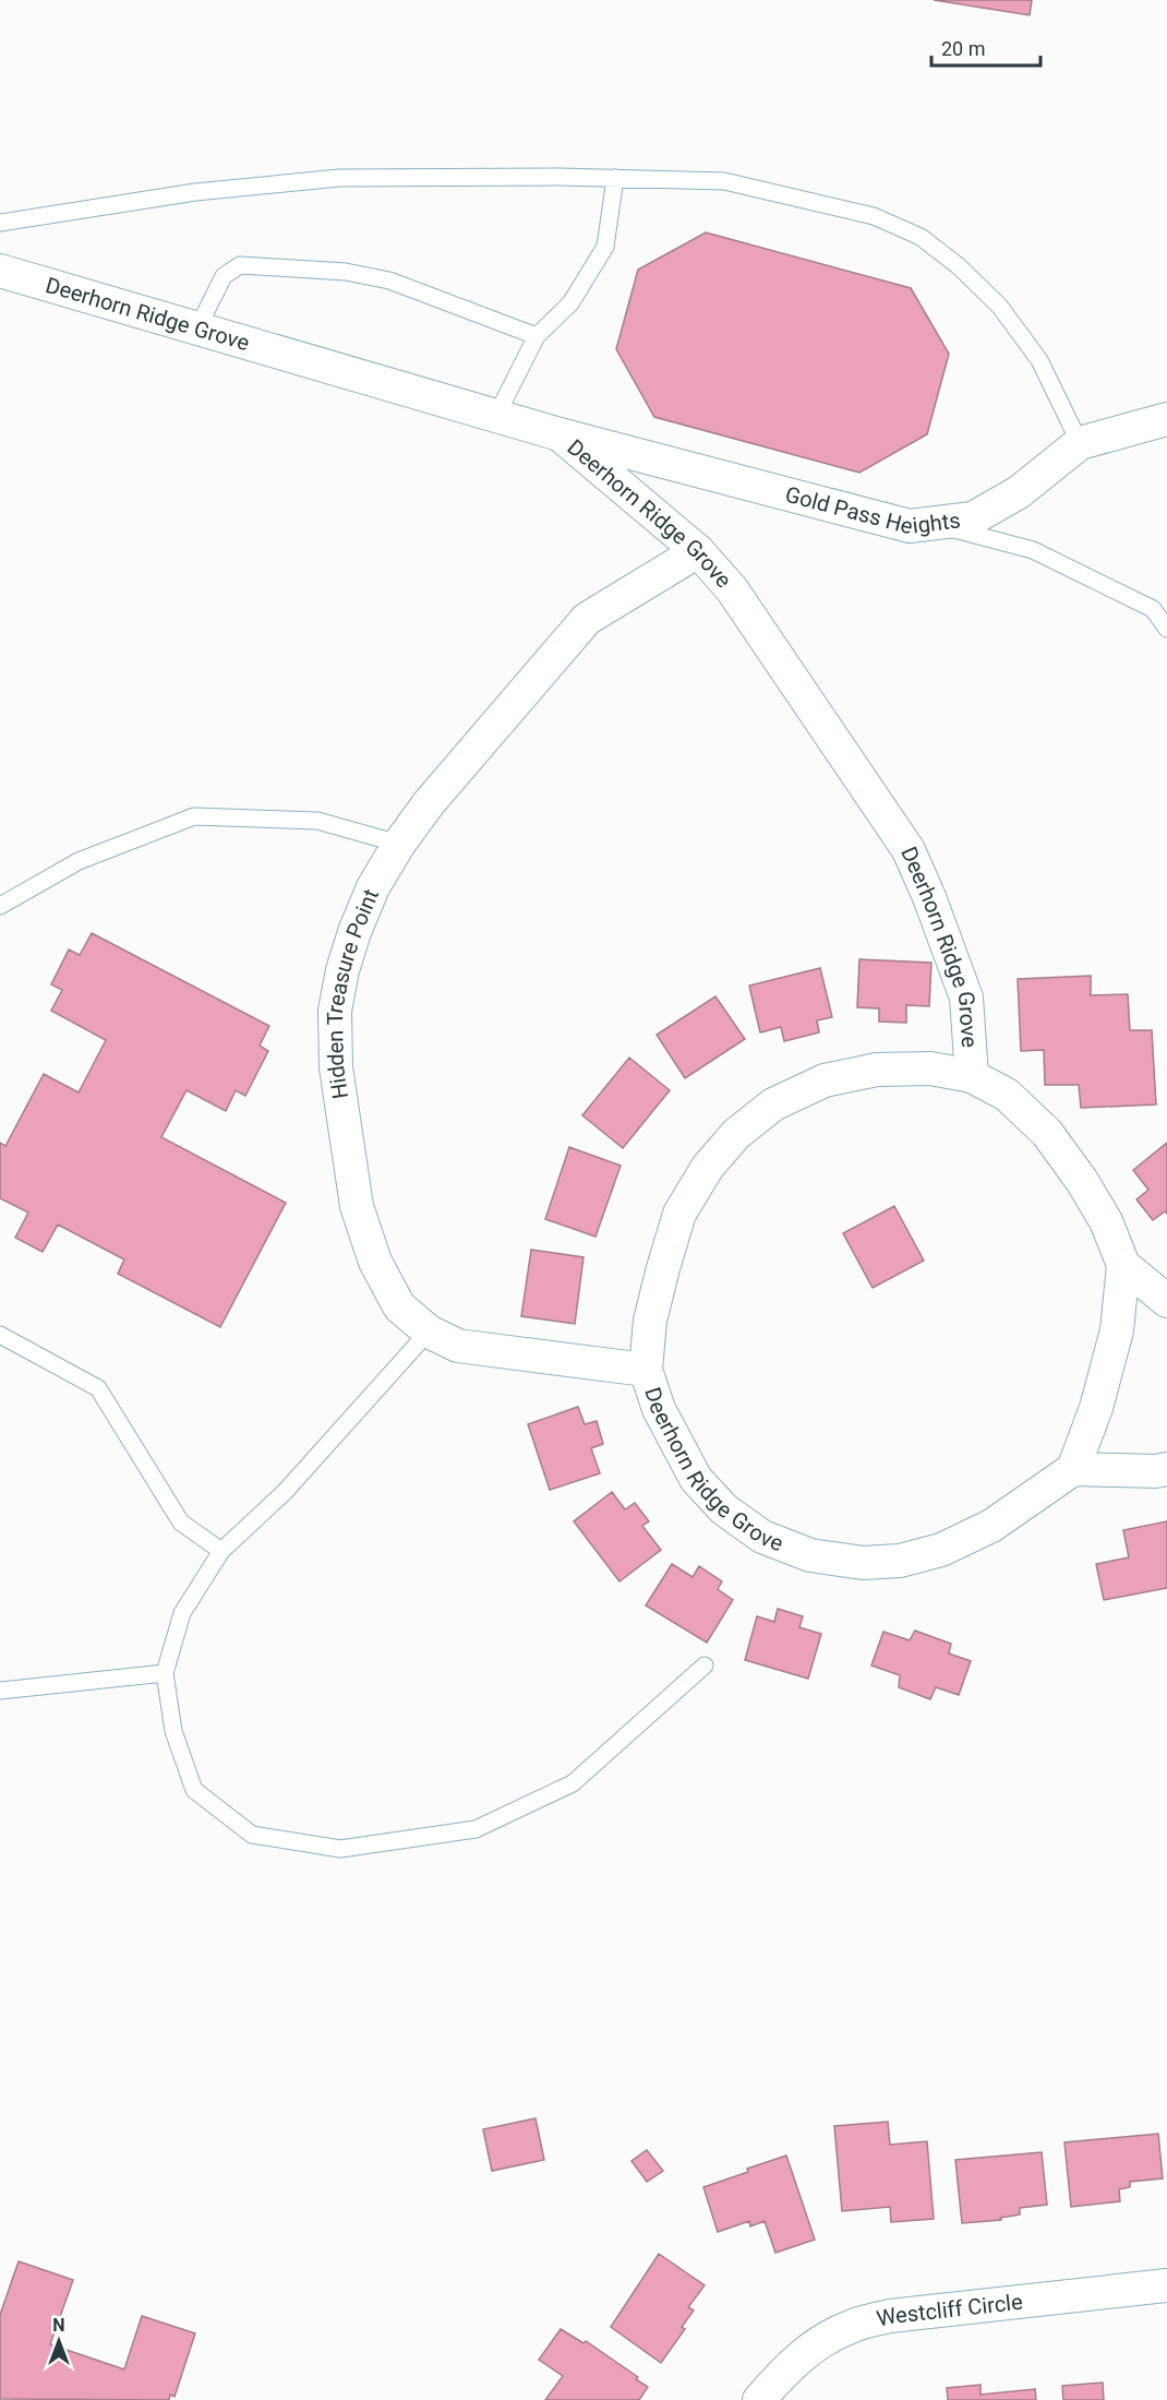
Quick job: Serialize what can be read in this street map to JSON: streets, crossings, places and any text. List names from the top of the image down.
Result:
{
  "streets": {
    "street": [
      "Deerhorn Ridge Grove",
      "Gold Pass Heights",
      "Hidden Treasure Point",
      "Westcliff Circle"
    ]
  },
  "crossings": [
    ["Deerhorn Ridge Grove", "Gold Pass Heights"],
    ["Deerhorn Ridge Grove", "Hidden Treasure Point"]
  ],
  "scale_bar": "20 m",
  "north": "top"
}
